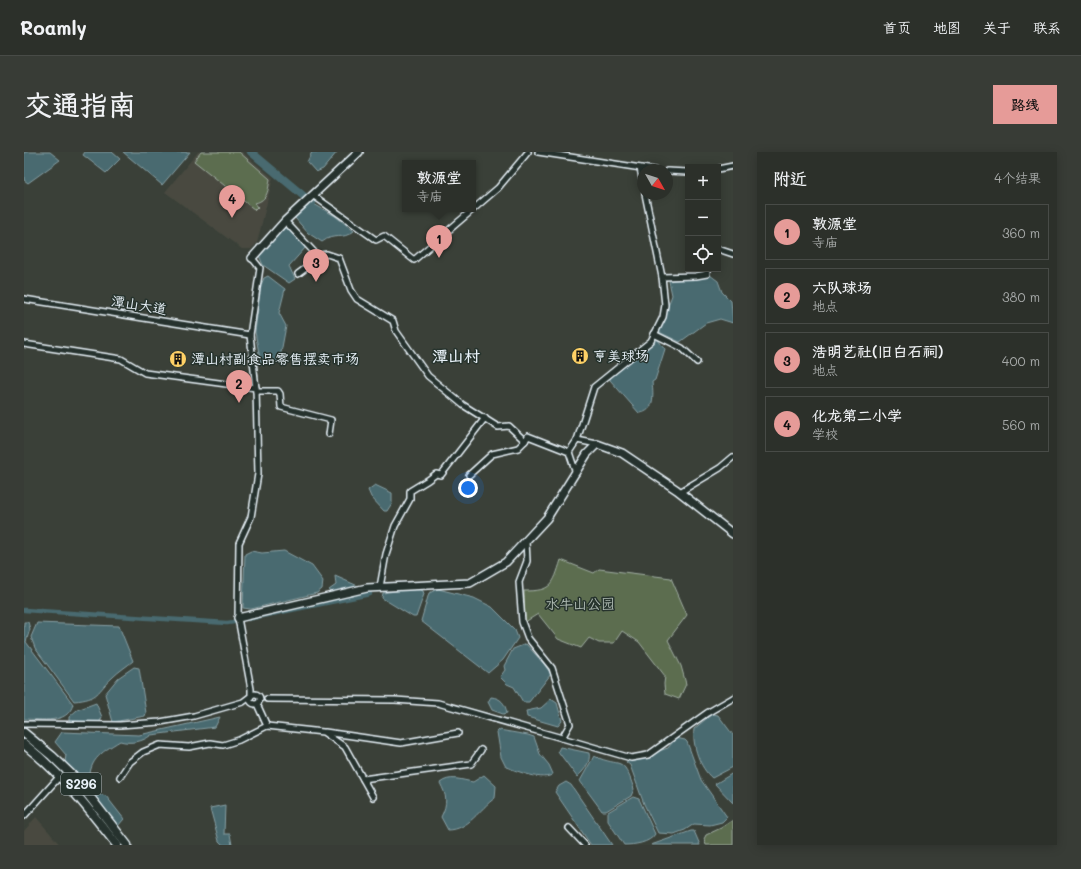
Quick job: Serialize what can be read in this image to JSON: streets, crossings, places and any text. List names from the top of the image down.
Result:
{
  "streets": {
    "main road": ["S296"],
    "street": ["潭山大道"]
  },
  "districts": ["潭山村"],
  "parks": ["水牛山公园"],
  "places": {
    "building": ["亨美球场", "潭山村副食品零售摆卖市场"]
  },
  "north": "bottom right",
  "page": {
    "header": "Roamly",
    "nav": [
      "首页",
      "地图",
      "关于",
      "联系"
    ],
    "buttons": "路线",
    "title": "交通指南",
    "heading": ["附近", "4个结果"],
    "popup": ["敦源堂", "寺庙"],
    "map_buttons": ["+", "−"],
    "pins": [
      "4",
      "1",
      "3",
      "2"
    ],
    "list": [
      {
        "mark": "1",
        "name": "敦源堂",
        "note": "寺庙",
        "value": "360 m"
      },
      {
        "mark": "2",
        "name": "六队球场",
        "note": "地点",
        "value": "380 m"
      },
      {
        "mark": "3",
        "name": "浩明艺社(旧白石祠)",
        "note": "地点",
        "value": "400 m"
      },
      {
        "mark": "4",
        "name": "化龙第二小学",
        "note": "学校",
        "value": "560 m"
      }
    ]
  }
}
